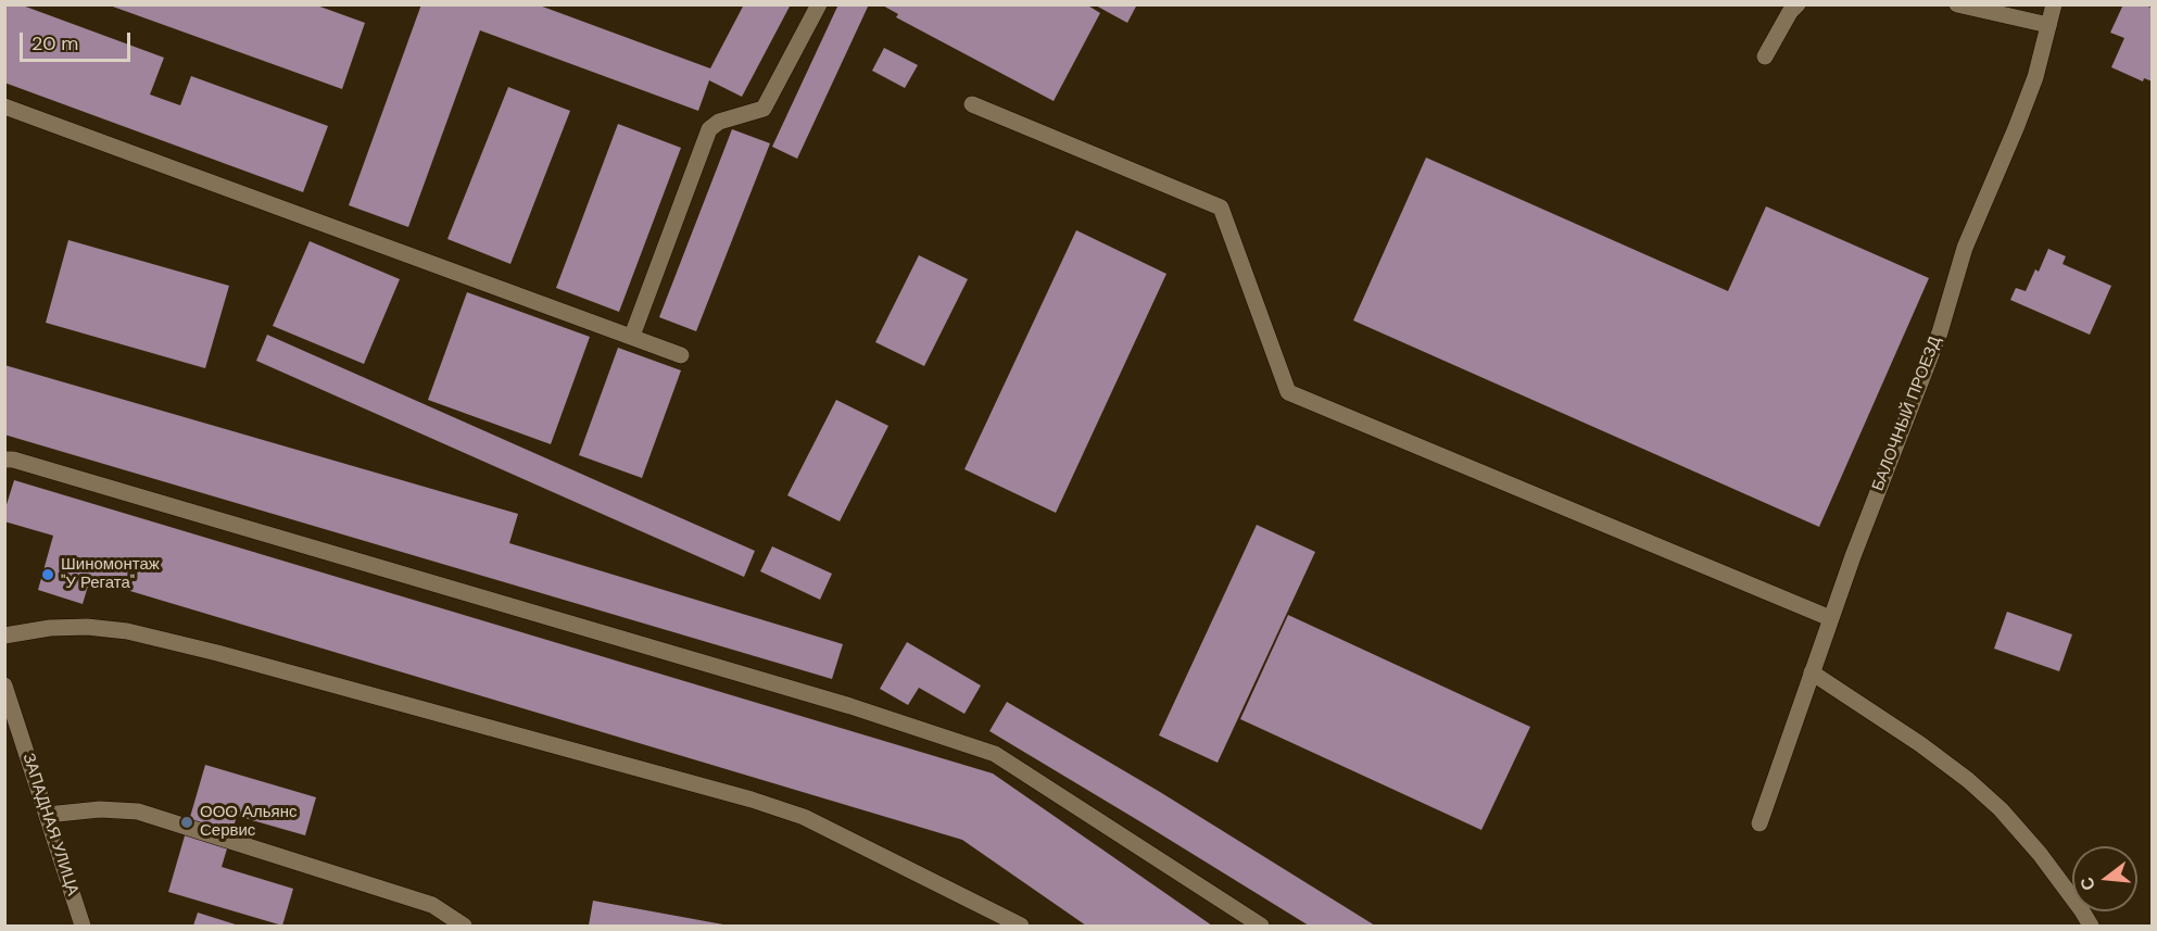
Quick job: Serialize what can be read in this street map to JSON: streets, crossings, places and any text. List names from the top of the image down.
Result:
{
  "streets": {
    "street": ["БАЛОЧНЫЙ ПРОЕЗД", "ЗАПАДНАЯ УЛИЦА"]
  },
  "places": ["Шиномонтаж \"У Регата\"", "ООО Альянс Сервис"],
  "scale_bar": "20 m",
  "north": "left"
}
